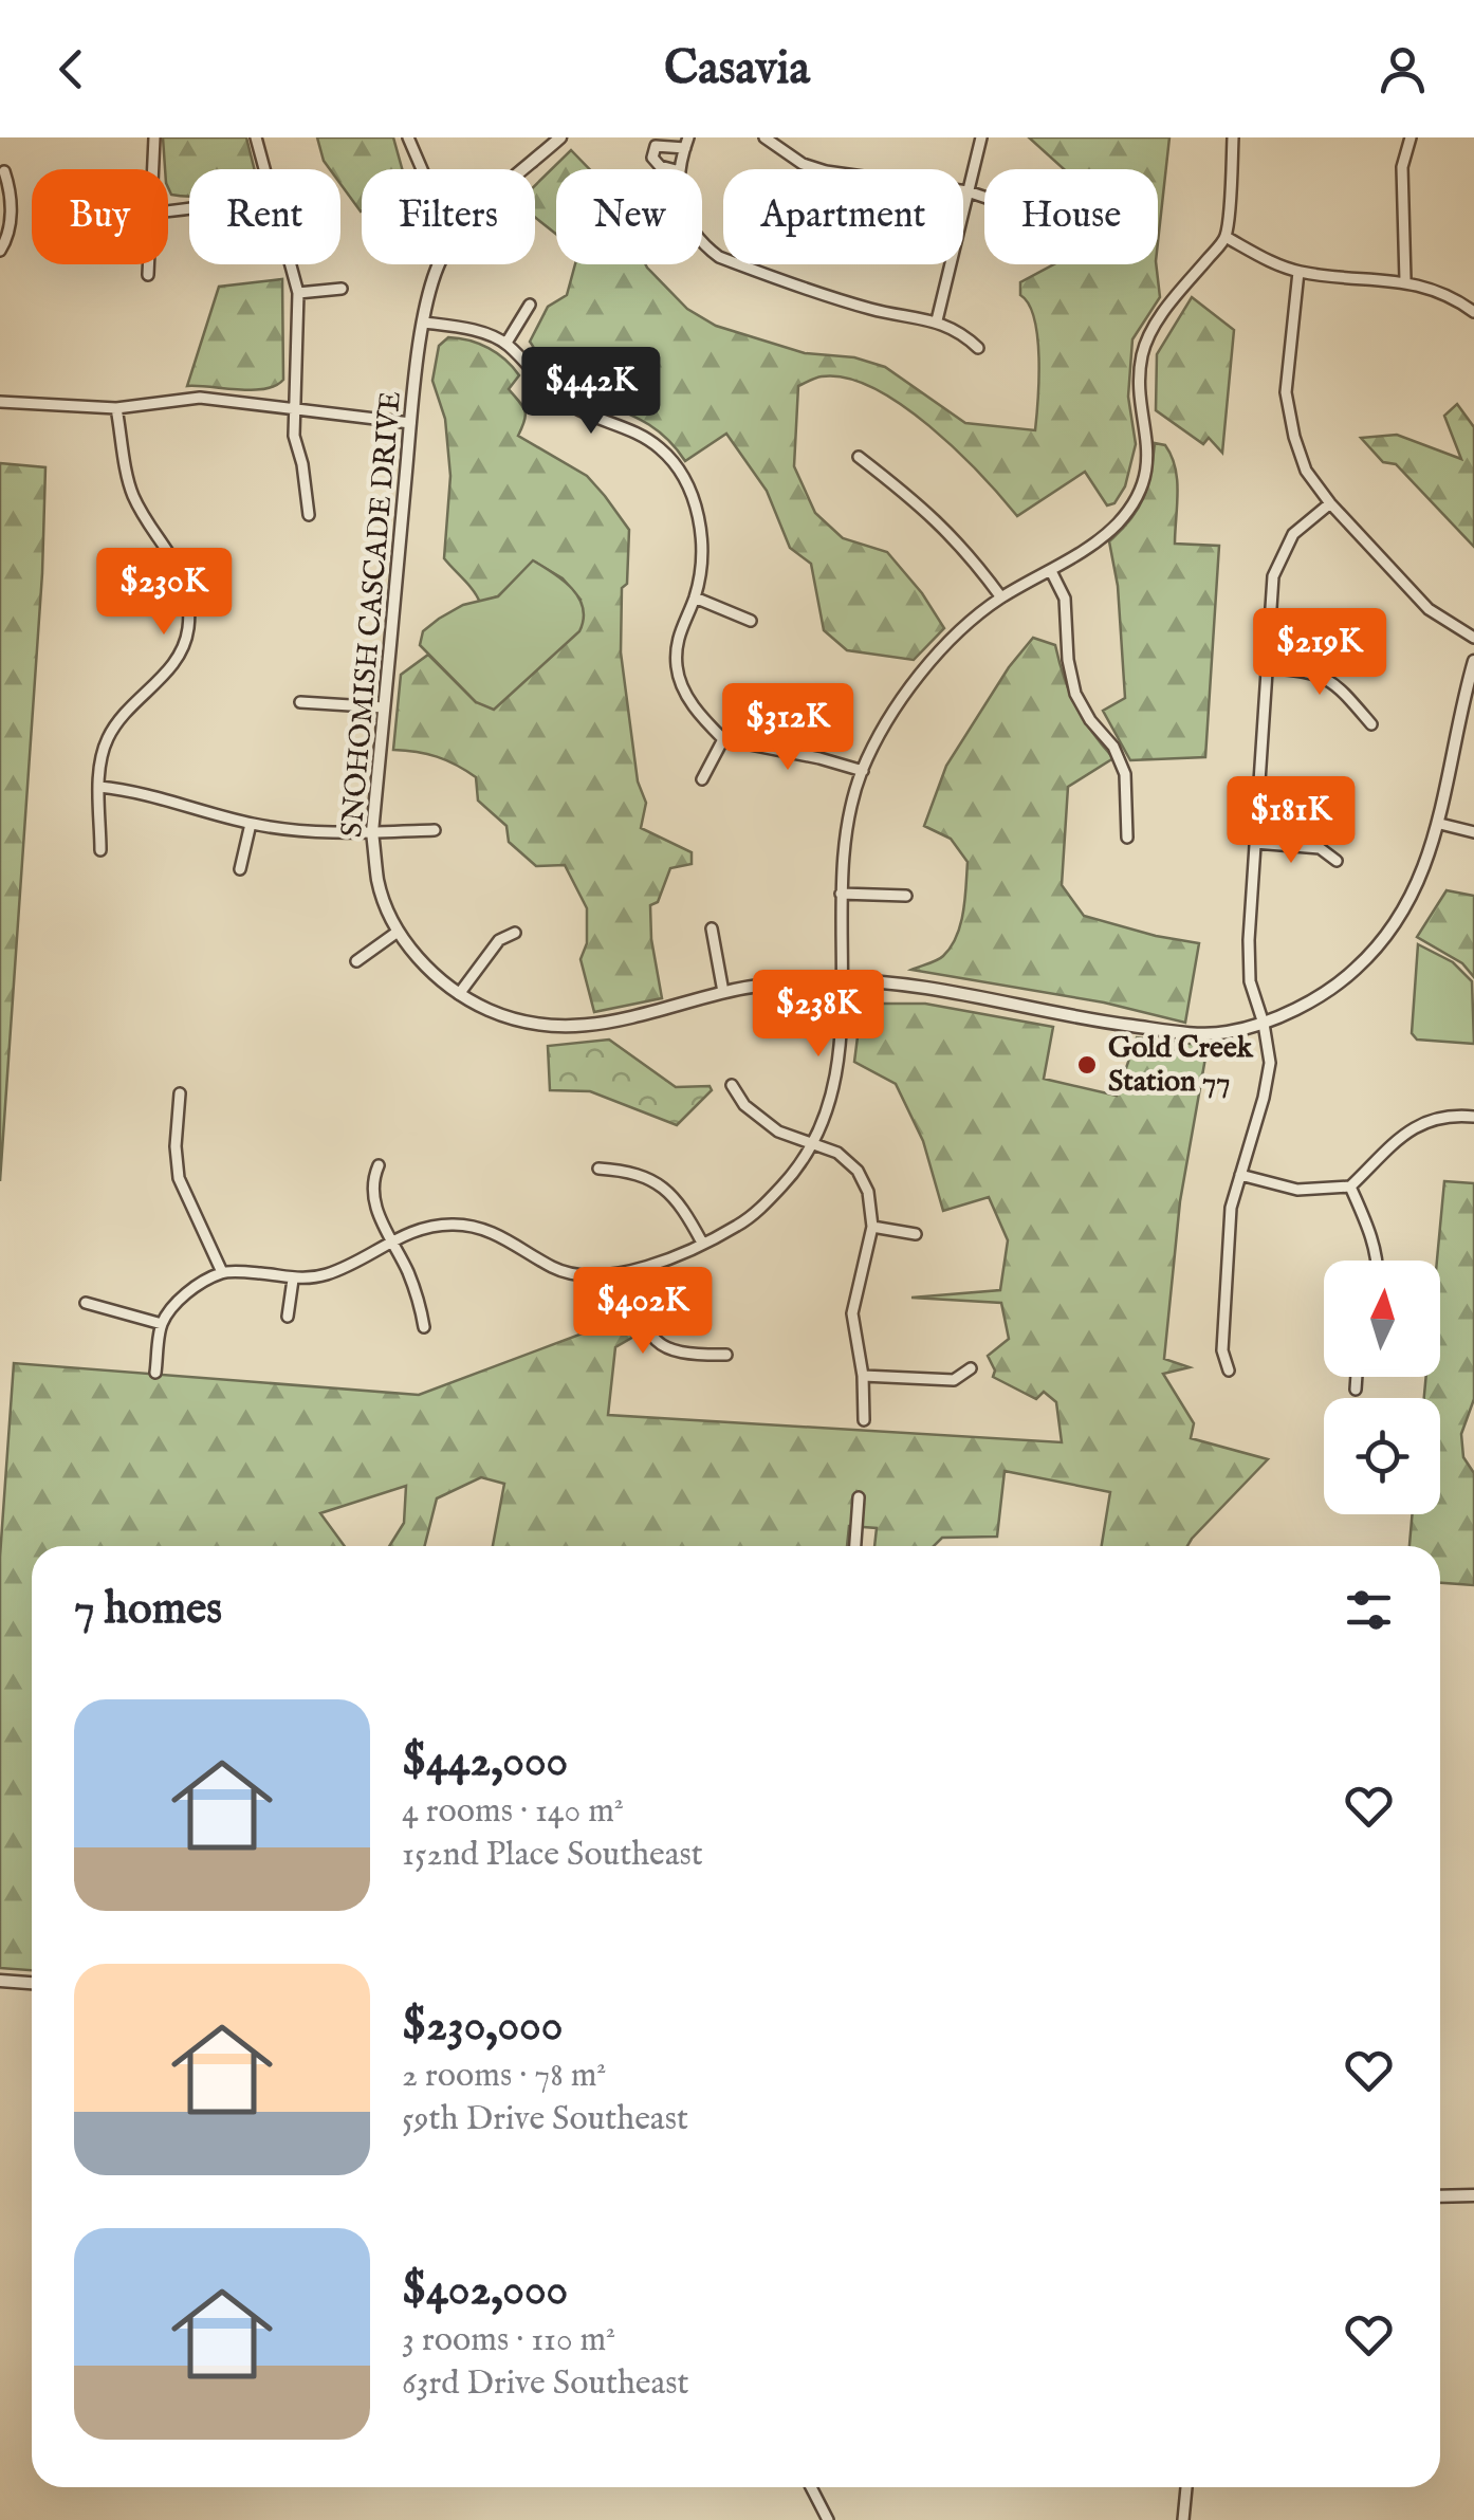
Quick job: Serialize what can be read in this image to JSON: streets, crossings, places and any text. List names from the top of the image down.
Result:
{
  "streets": {
    "street": ["SNOHOMISH CASCADE DRIVE"]
  },
  "places": ["Gold Creek Station 77"],
  "north": "top",
  "page": {
    "header": "Casavia",
    "chip": [
      "Buy",
      "Rent",
      "Filters",
      "New",
      "Apartment",
      "House"
    ],
    "price": [
      "$442K",
      "$230K",
      "$219K",
      "$312K",
      "$181K",
      "$238K",
      "$402K"
    ],
    "heading": "7 homes",
    "list": [
      {
        "name": "$442,000",
        "note": "4 rooms · 140 m² · 152nd Place Southeast"
      },
      {
        "name": "$230,000",
        "note": "2 rooms · 78 m² · 59th Drive Southeast"
      },
      {
        "name": "$402,000",
        "note": "3 rooms · 110 m² · 63rd Drive Southeast"
      }
    ]
  }
}
